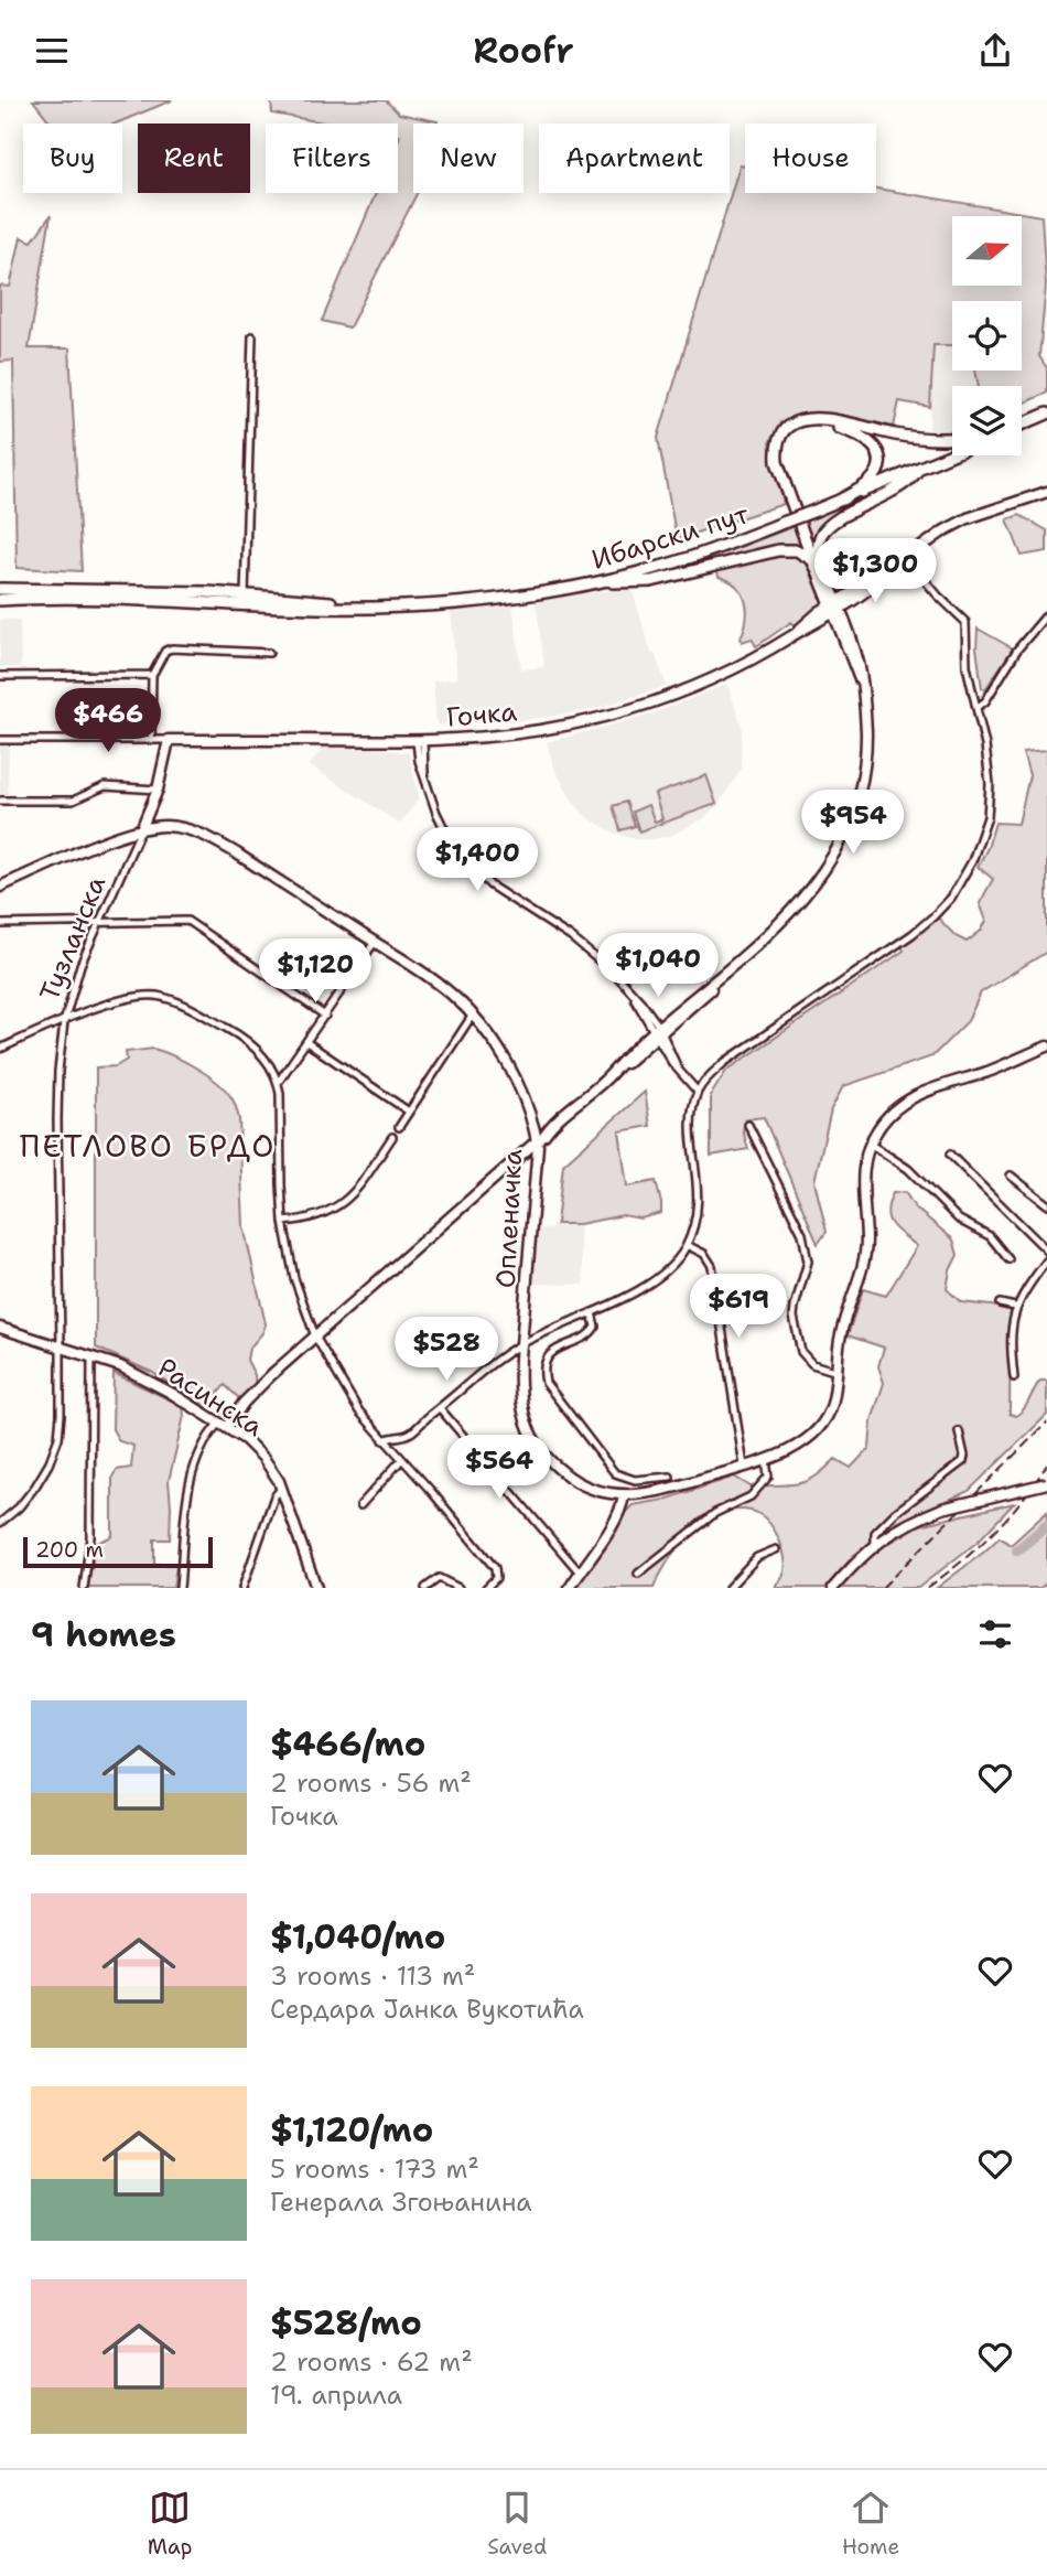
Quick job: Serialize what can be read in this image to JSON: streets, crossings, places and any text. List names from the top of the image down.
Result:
{
  "streets": {
    "main road": ["Ибарски пут"],
    "street": [
      "Гочка",
      "Тузланска",
      "Опленачка",
      "Расинска"
    ]
  },
  "crossings": [
    ["Гочка", "Тузланска"],
    ["Тузланска", "Опленачка"],
    ["Тузланска", "Расинска"]
  ],
  "districts": ["ПЕТЛОВО БРДО"],
  "scale_bar": "200 m",
  "north": "right",
  "page": {
    "header": "Roofr",
    "chip": [
      "Buy",
      "Rent",
      "Filters",
      "New",
      "Apartment",
      "House"
    ],
    "price": [
      "$1,300",
      "$466",
      "$954",
      "$1,400",
      "$1,040",
      "$1,120",
      "$619",
      "$528",
      "$564"
    ],
    "scale": "200 m",
    "heading": "9 homes",
    "list": [
      {
        "name": "$466/mo",
        "note": "2 rooms · 56 m² · Гочка"
      },
      {
        "name": "$1,040/mo",
        "note": "3 rooms · 113 m² · Сердара Јанка Вукотића"
      },
      {
        "name": "$1,120/mo",
        "note": "5 rooms · 173 m² · Генерала Згоњанина"
      },
      {
        "name": "$528/mo",
        "note": "2 rooms · 62 m² · 19. априла"
      }
    ],
    "tabs": ["Map", "Saved", "Home"]
  }
}
